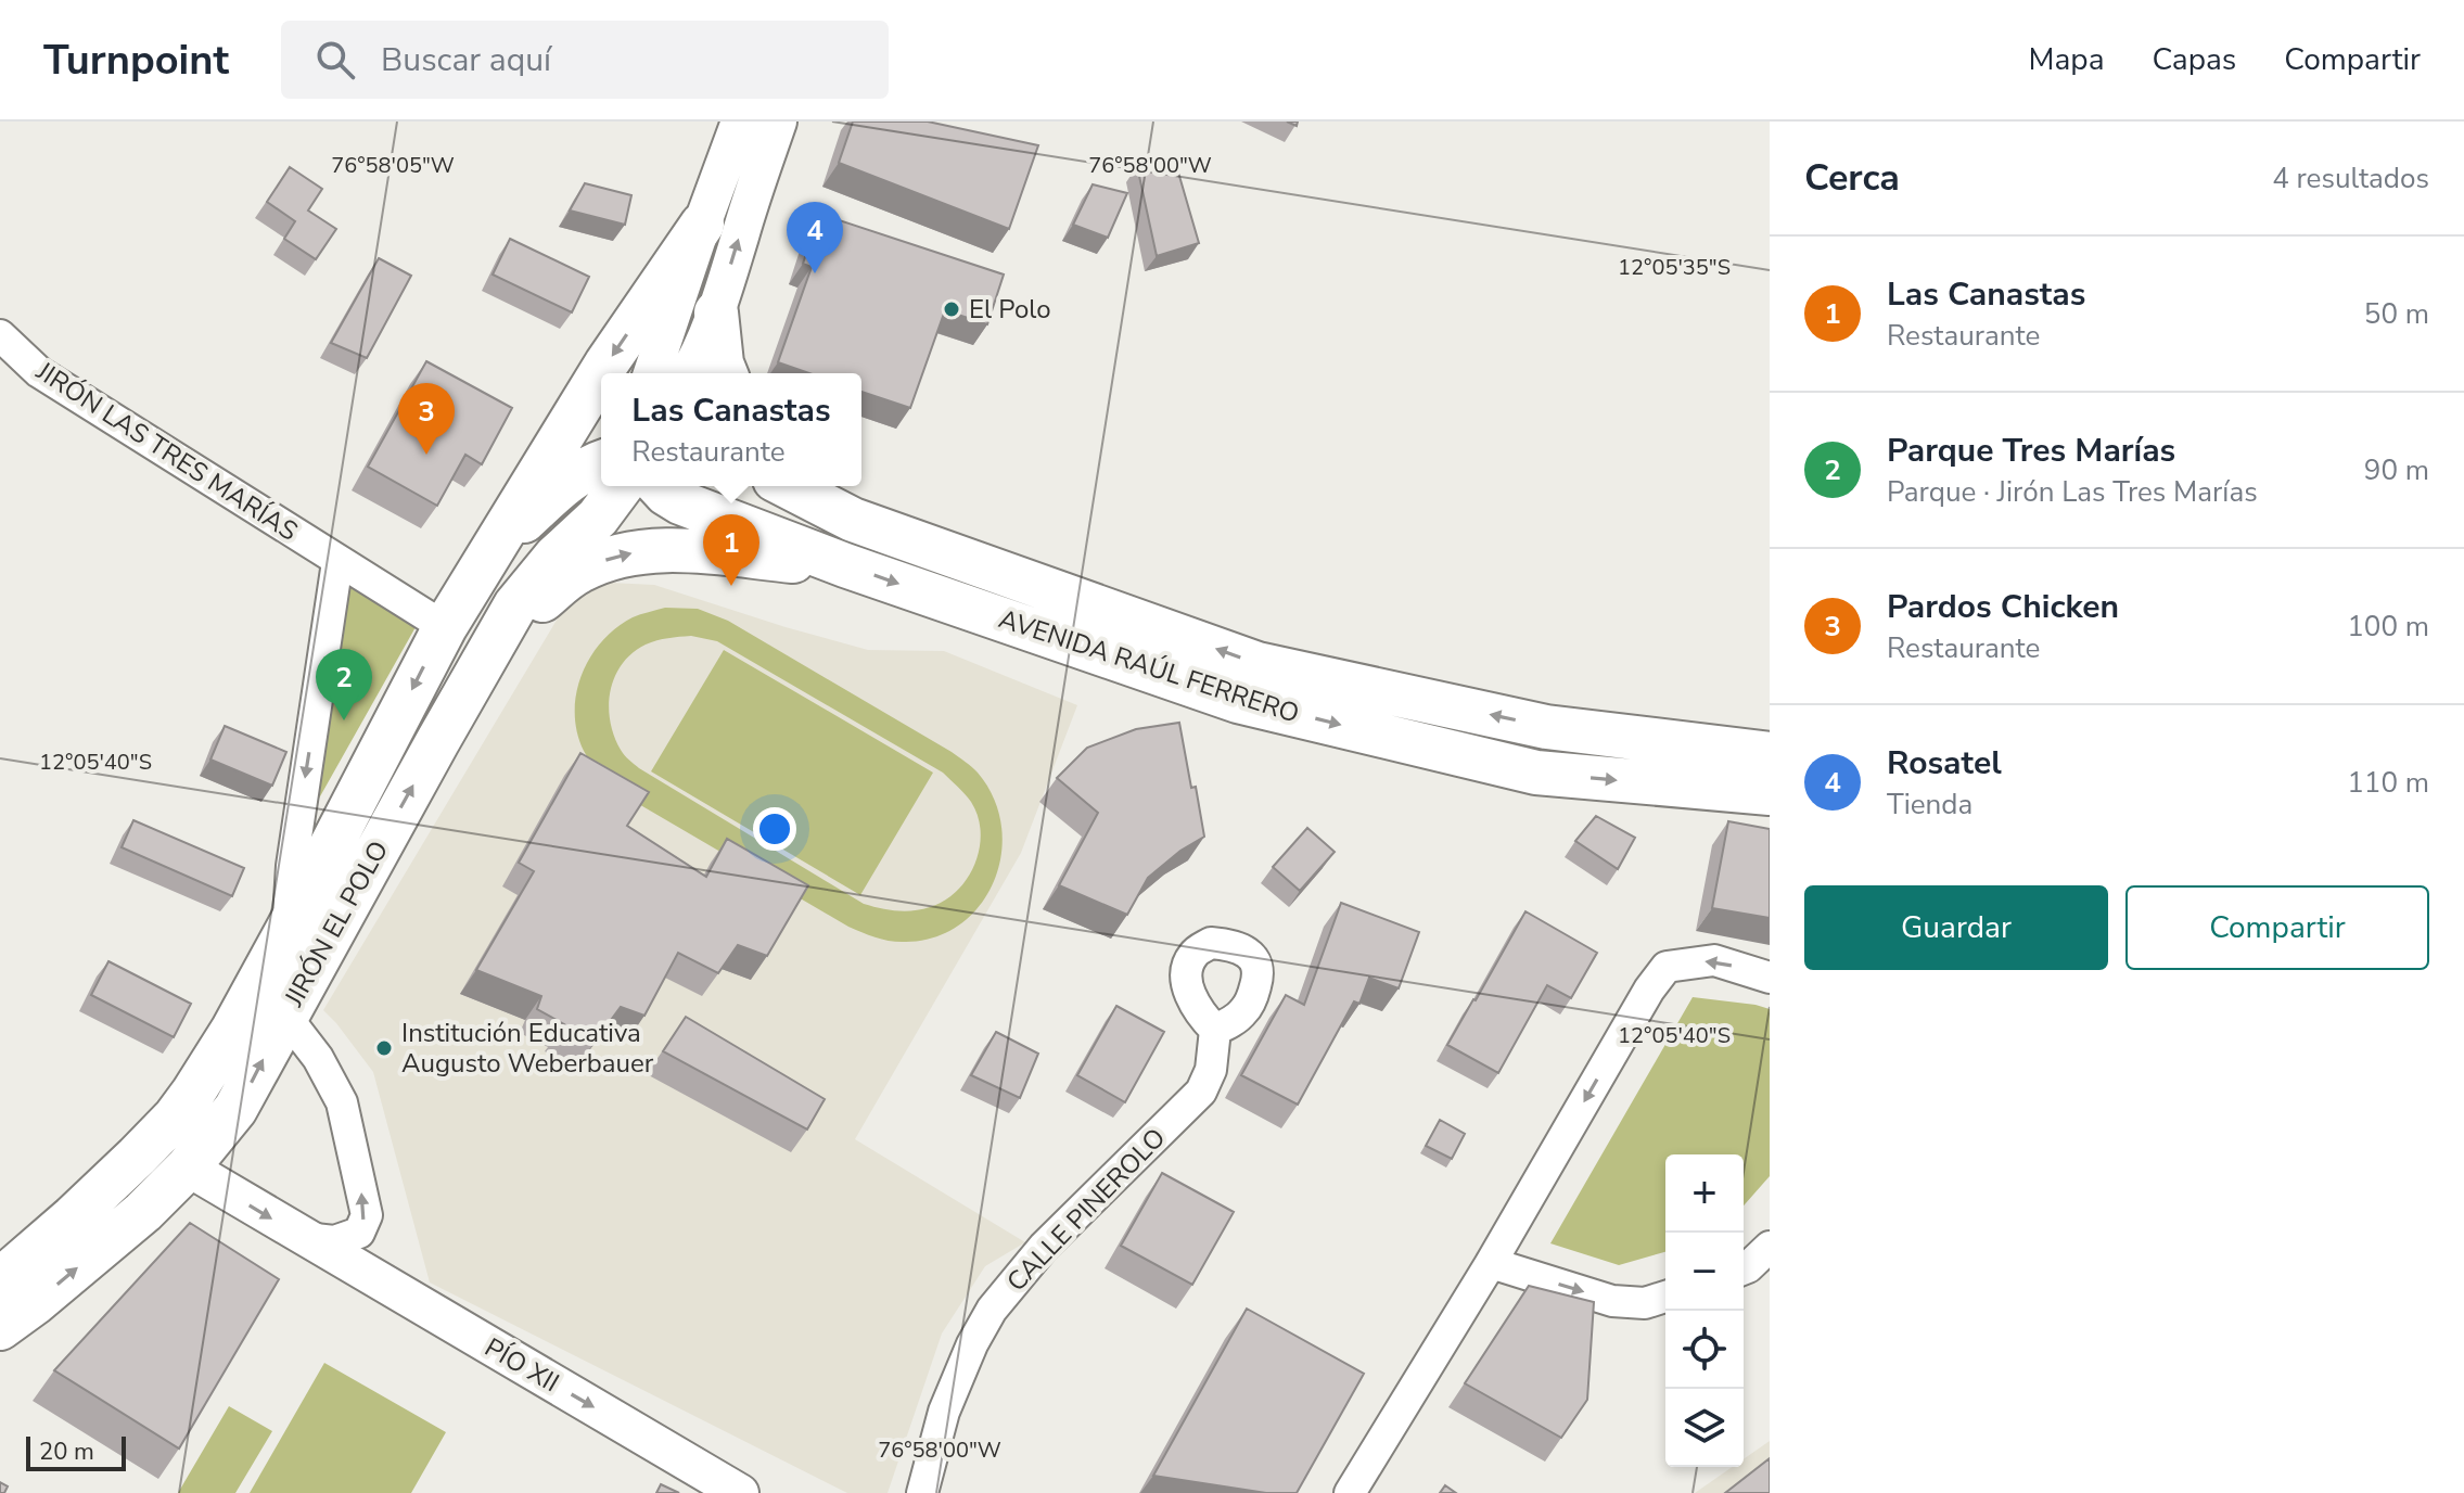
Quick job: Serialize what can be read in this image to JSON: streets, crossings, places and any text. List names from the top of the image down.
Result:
{
  "streets": {
    "main road": ["AVENIDA RAÚL FERRERO", "JIRÓN EL POLO"],
    "street": ["JIRÓN LAS TRES MARÍAS", "CALLE PINEROLO", "PÍO XII"]
  },
  "crossings": [
    ["JIRÓN LAS TRES MARÍAS", "JIRÓN EL POLO"],
    ["JIRÓN EL POLO", "PÍO XII"]
  ],
  "one_way": ["PÍO XII"],
  "places": ["El Polo", "Institución Educativa Augusto Weberbauer"],
  "scale_bar": "20 m",
  "page": {
    "header": "Turnpoint",
    "search": "Buscar aquí",
    "nav": ["Mapa", "Capas", "Compartir"],
    "heading": ["Cerca", "4 resultados"],
    "pins": [
      "4",
      "3",
      "1",
      "2"
    ],
    "list": [
      {
        "mark": "1",
        "name": "Las Canastas",
        "note": "Restaurante",
        "value": "50 m"
      },
      {
        "mark": "2",
        "name": "Parque Tres Marías",
        "note": "Parque · Jirón Las Tres Marías",
        "value": "90 m"
      },
      {
        "mark": "3",
        "name": "Pardos Chicken",
        "note": "Restaurante",
        "value": "100 m"
      },
      {
        "mark": "4",
        "name": "Rosatel",
        "note": "Tienda",
        "value": "110 m"
      }
    ],
    "popup": ["Las Canastas", "Restaurante"],
    "buttons": ["Guardar", "Compartir"],
    "map_buttons": ["+", "−"],
    "scale": "20 m"
  },
  "coordinates": [
    "76°58'05\"W",
    "76°58'00\"W",
    "12°05'35\"S",
    "12°05'40\"S"
  ]
}
